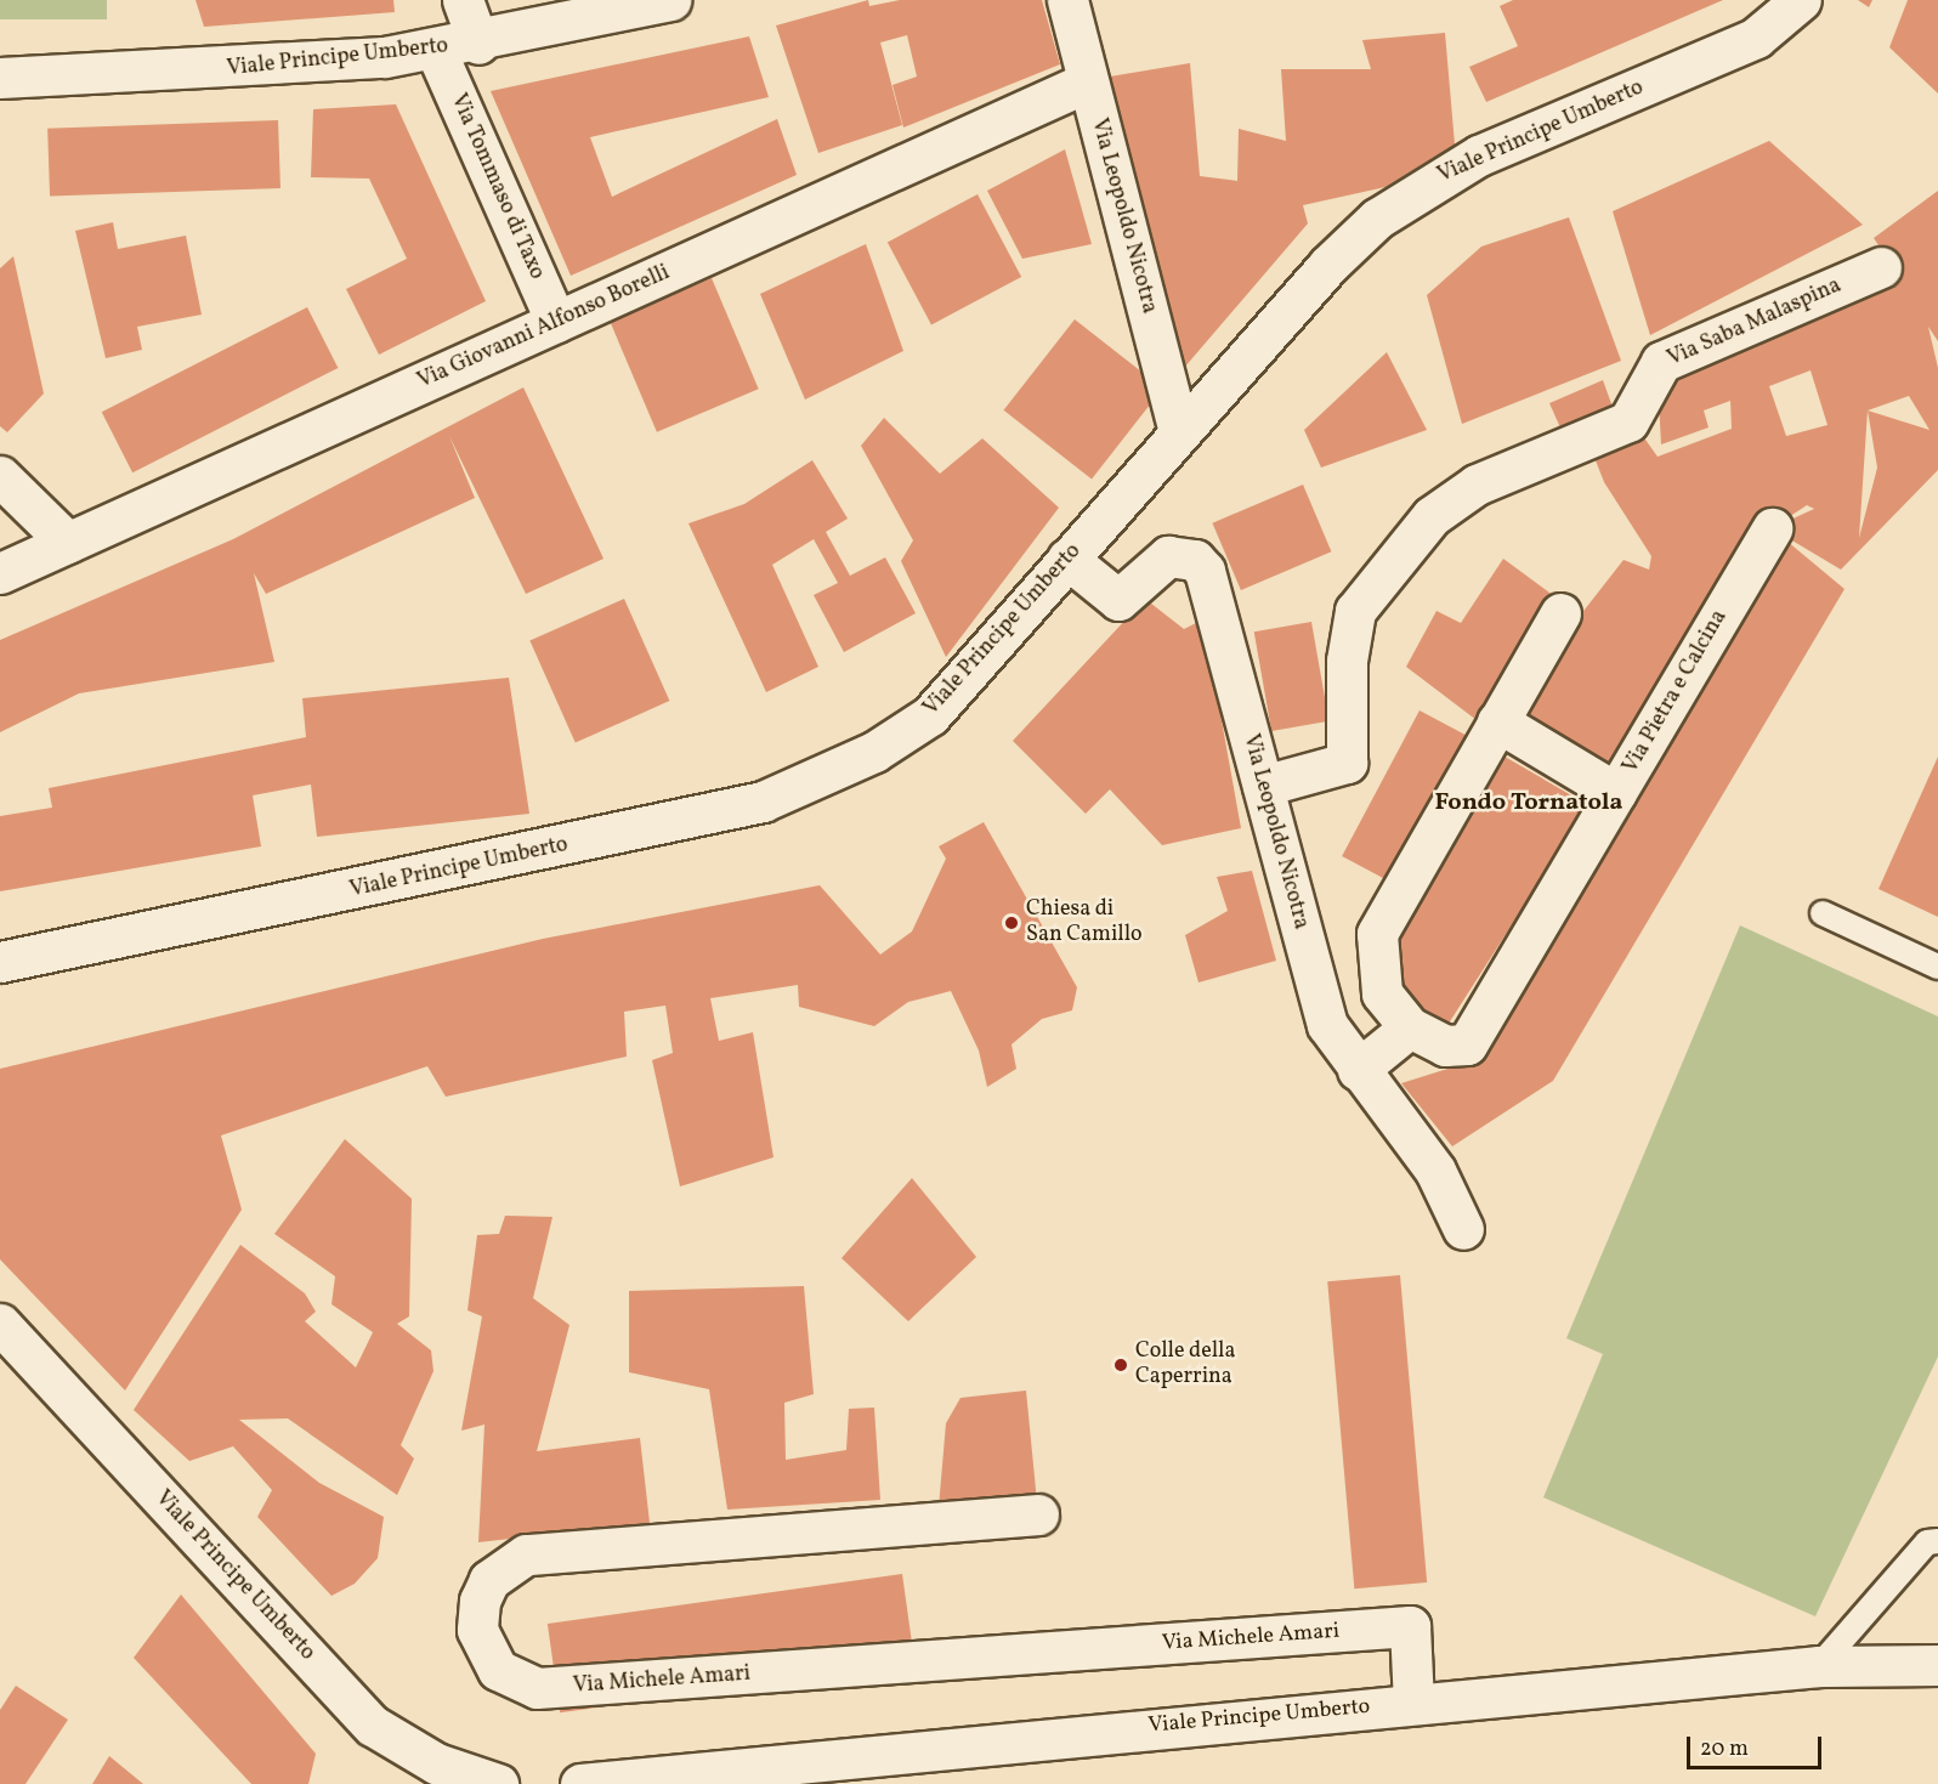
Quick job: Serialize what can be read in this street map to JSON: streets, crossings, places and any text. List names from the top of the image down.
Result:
{
  "streets": {
    "street": [
      "Viale Principe Umberto",
      "Via Tommaso di Taxo",
      "Via Leopoldo Nicotra",
      "Via Saba Malaspina",
      "Via Giovanni Alfonso Borelli",
      "Via Pietra e Calcina",
      "Via Michele Amari"
    ]
  },
  "crossings": [
    ["Viale Principe Umberto", "Via Tommaso di Taxo"],
    ["Viale Principe Umberto", "Via Leopoldo Nicotra"],
    ["Viale Principe Umberto", "Via Michele Amari"],
    ["Via Tommaso di Taxo", "Via Giovanni Alfonso Borelli"],
    ["Via Leopoldo Nicotra", "Via Saba Malaspina"],
    ["Via Leopoldo Nicotra", "Via Giovanni Alfonso Borelli"]
  ],
  "districts": ["Fondo Tornatola"],
  "places": ["Chiesa di San Camillo", "Colle della Caperrina"],
  "scale_bar": "20 m"
}
